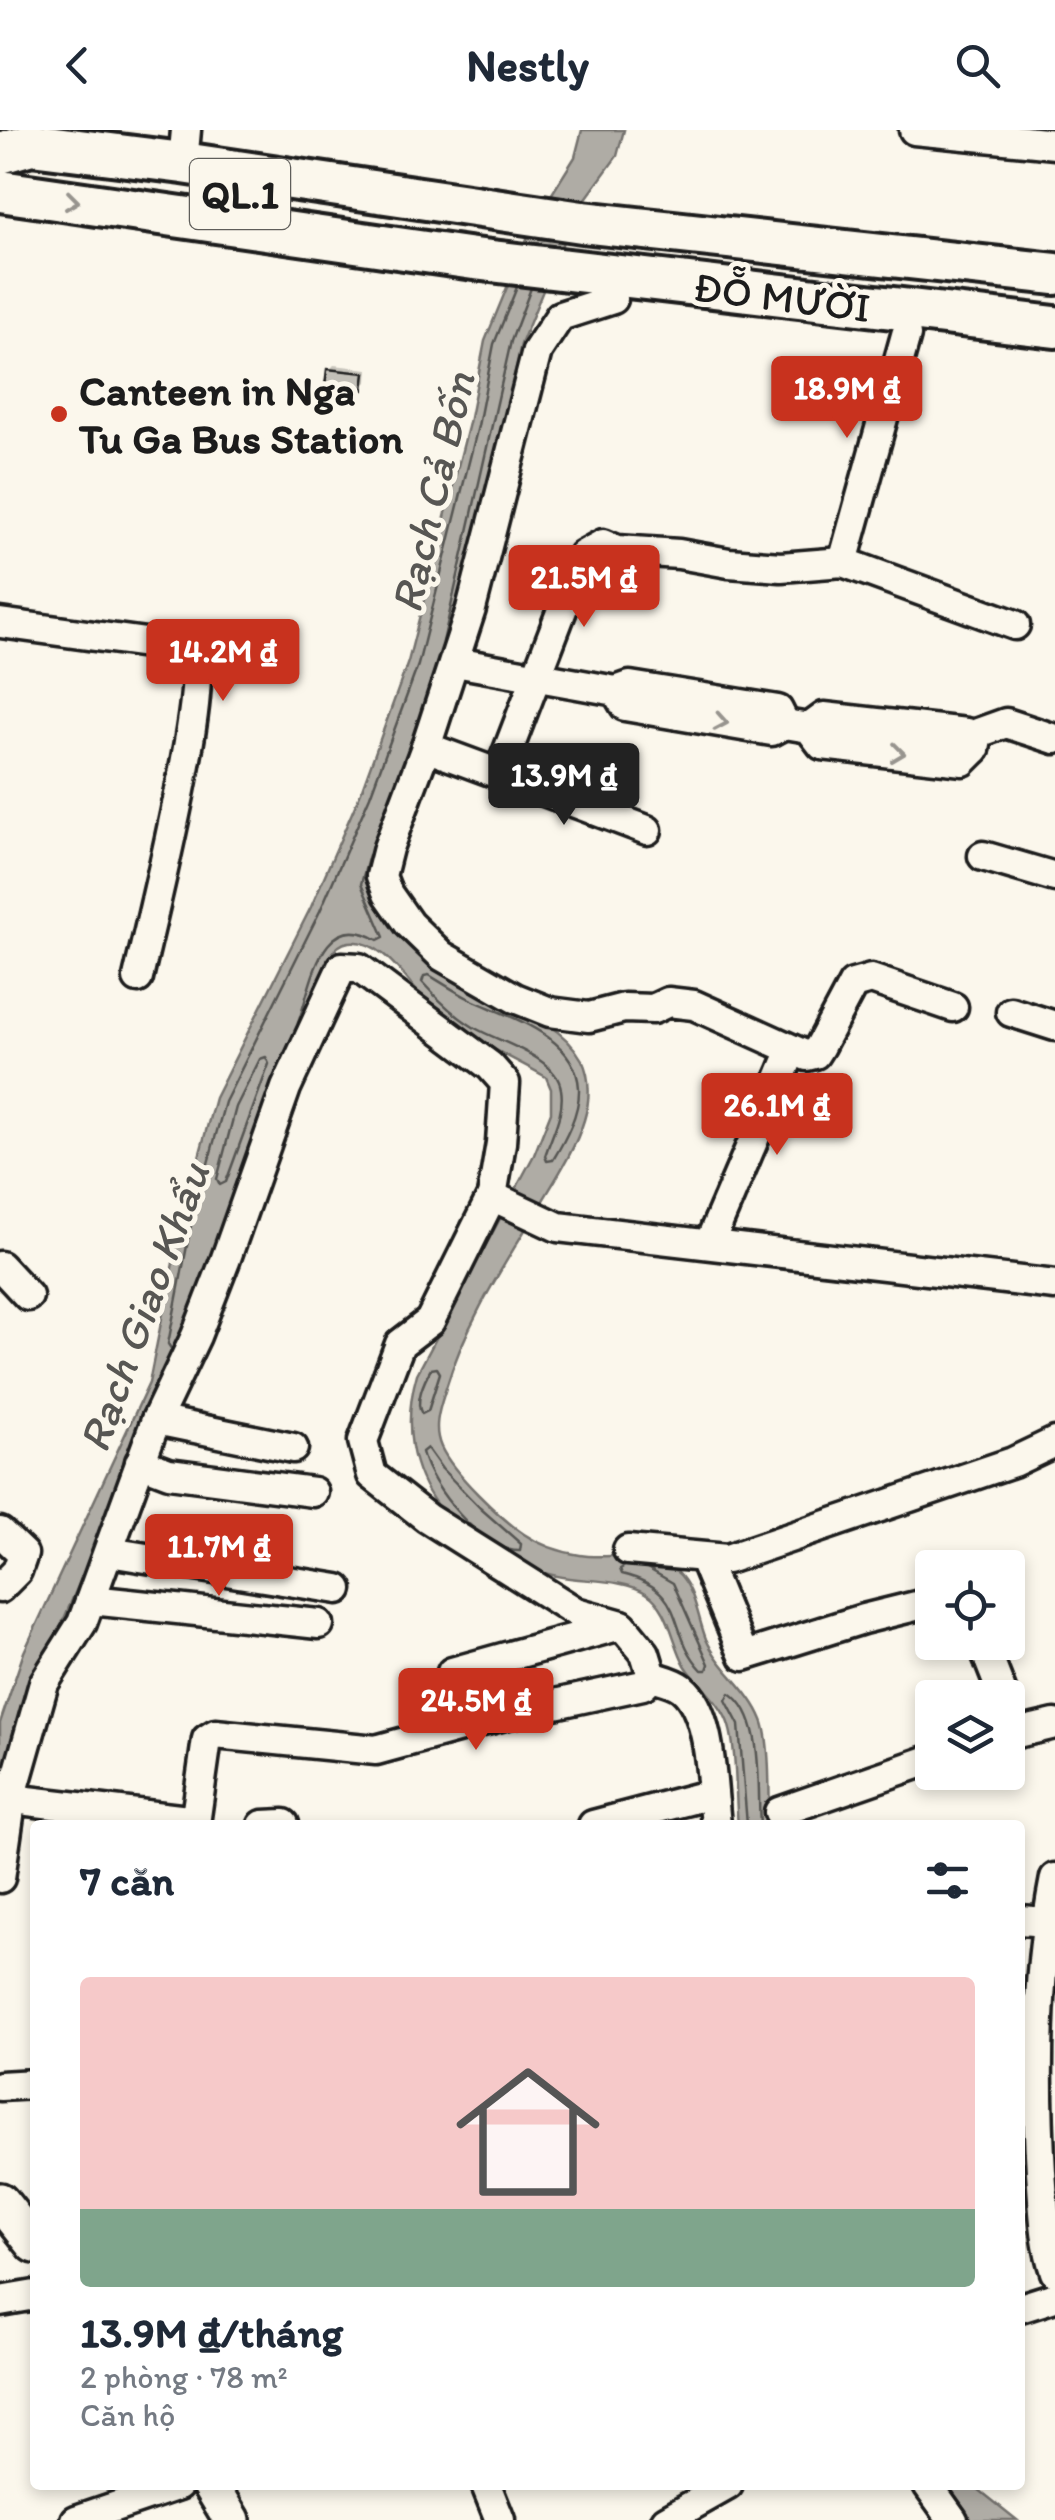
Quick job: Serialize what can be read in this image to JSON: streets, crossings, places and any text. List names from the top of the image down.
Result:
{
  "streets": {
    "highway": ["QL.1", "ĐỖ MƯỜI"]
  },
  "crossings": [
    ["QL.1", "ĐỖ MƯỜI"]
  ],
  "water": ["Rạch Cả Bốn", "Rạch Giao Khẩu"],
  "places": ["Canteen in Nga Tu Ga Bus Station"],
  "page": {
    "header": "Nestly",
    "price": [
      "18.9M ₫",
      "21.5M ₫",
      "14.2M ₫",
      "13.9M ₫",
      "26.1M ₫",
      "11.7M ₫",
      "24.5M ₫"
    ],
    "heading": "7 căn",
    "list": [
      {
        "name": "13.9M ₫/tháng",
        "note": "2 phòng · 78 m² · Căn hộ"
      }
    ]
  }
}
